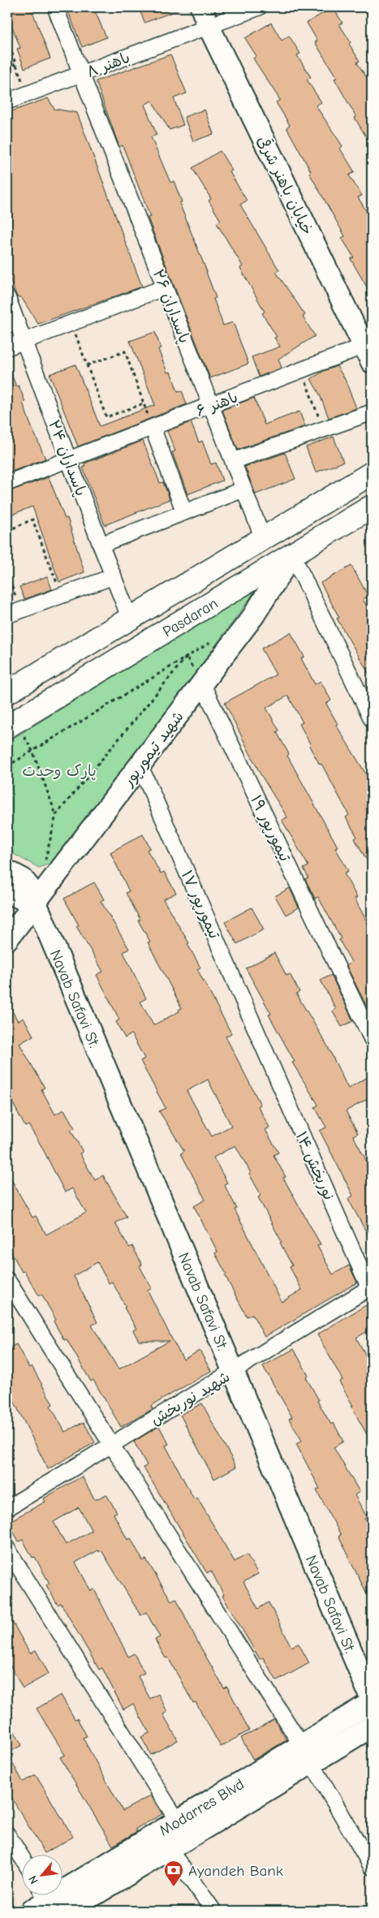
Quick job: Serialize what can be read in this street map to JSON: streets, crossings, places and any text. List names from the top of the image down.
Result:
{
  "streets": {
    "main road": ["Pasdaran"],
    "street": [
      "باهنر ۸",
      "خیابان باهنر شرقی",
      "پاسداران ۲۶",
      "باهنر ۶",
      "پاسداران ۲۴",
      "شهید تیمورپور",
      "تیمورپور ۱۹",
      "تیمورپور ۱۷",
      "Navab Safavi St.",
      "نوربخش ۱۴",
      "شهید نوربخش",
      "Modarres Blvd"
    ]
  },
  "crossings": [
    ["باهنر ۸", "خیابان باهنر شرقی"],
    ["باهنر ۸", "پاسداران ۲۶"],
    ["خیابان باهنر شرقی", "باهنر ۶"],
    ["پاسداران ۲۶", "باهنر ۶"],
    ["پاسداران ۲۶", "Pasdaran"],
    ["باهنر ۶", "پاسداران ۲۴"],
    ["پاسداران ۲۴", "Pasdaran"],
    ["Pasdaran", "شهید تیمورپور"],
    ["شهید تیمورپور", "تیمورپور ۱۹"],
    ["شهید تیمورپور", "تیمورپور ۱۷"],
    ["شهید تیمورپور", "Navab Safavi St."],
    ["تیمورپور ۱۷", "نوربخش ۱۴"],
    ["Navab Safavi St.", "شهید نوربخش"],
    ["Navab Safavi St.", "Modarres Blvd"],
    ["نوربخش ۱۴", "شهید نوربخش"]
  ],
  "parks": ["پارک وحدت"],
  "places": {
    "bank": ["Ayandeh Bank"]
  },
  "north": "bottom left"
}
